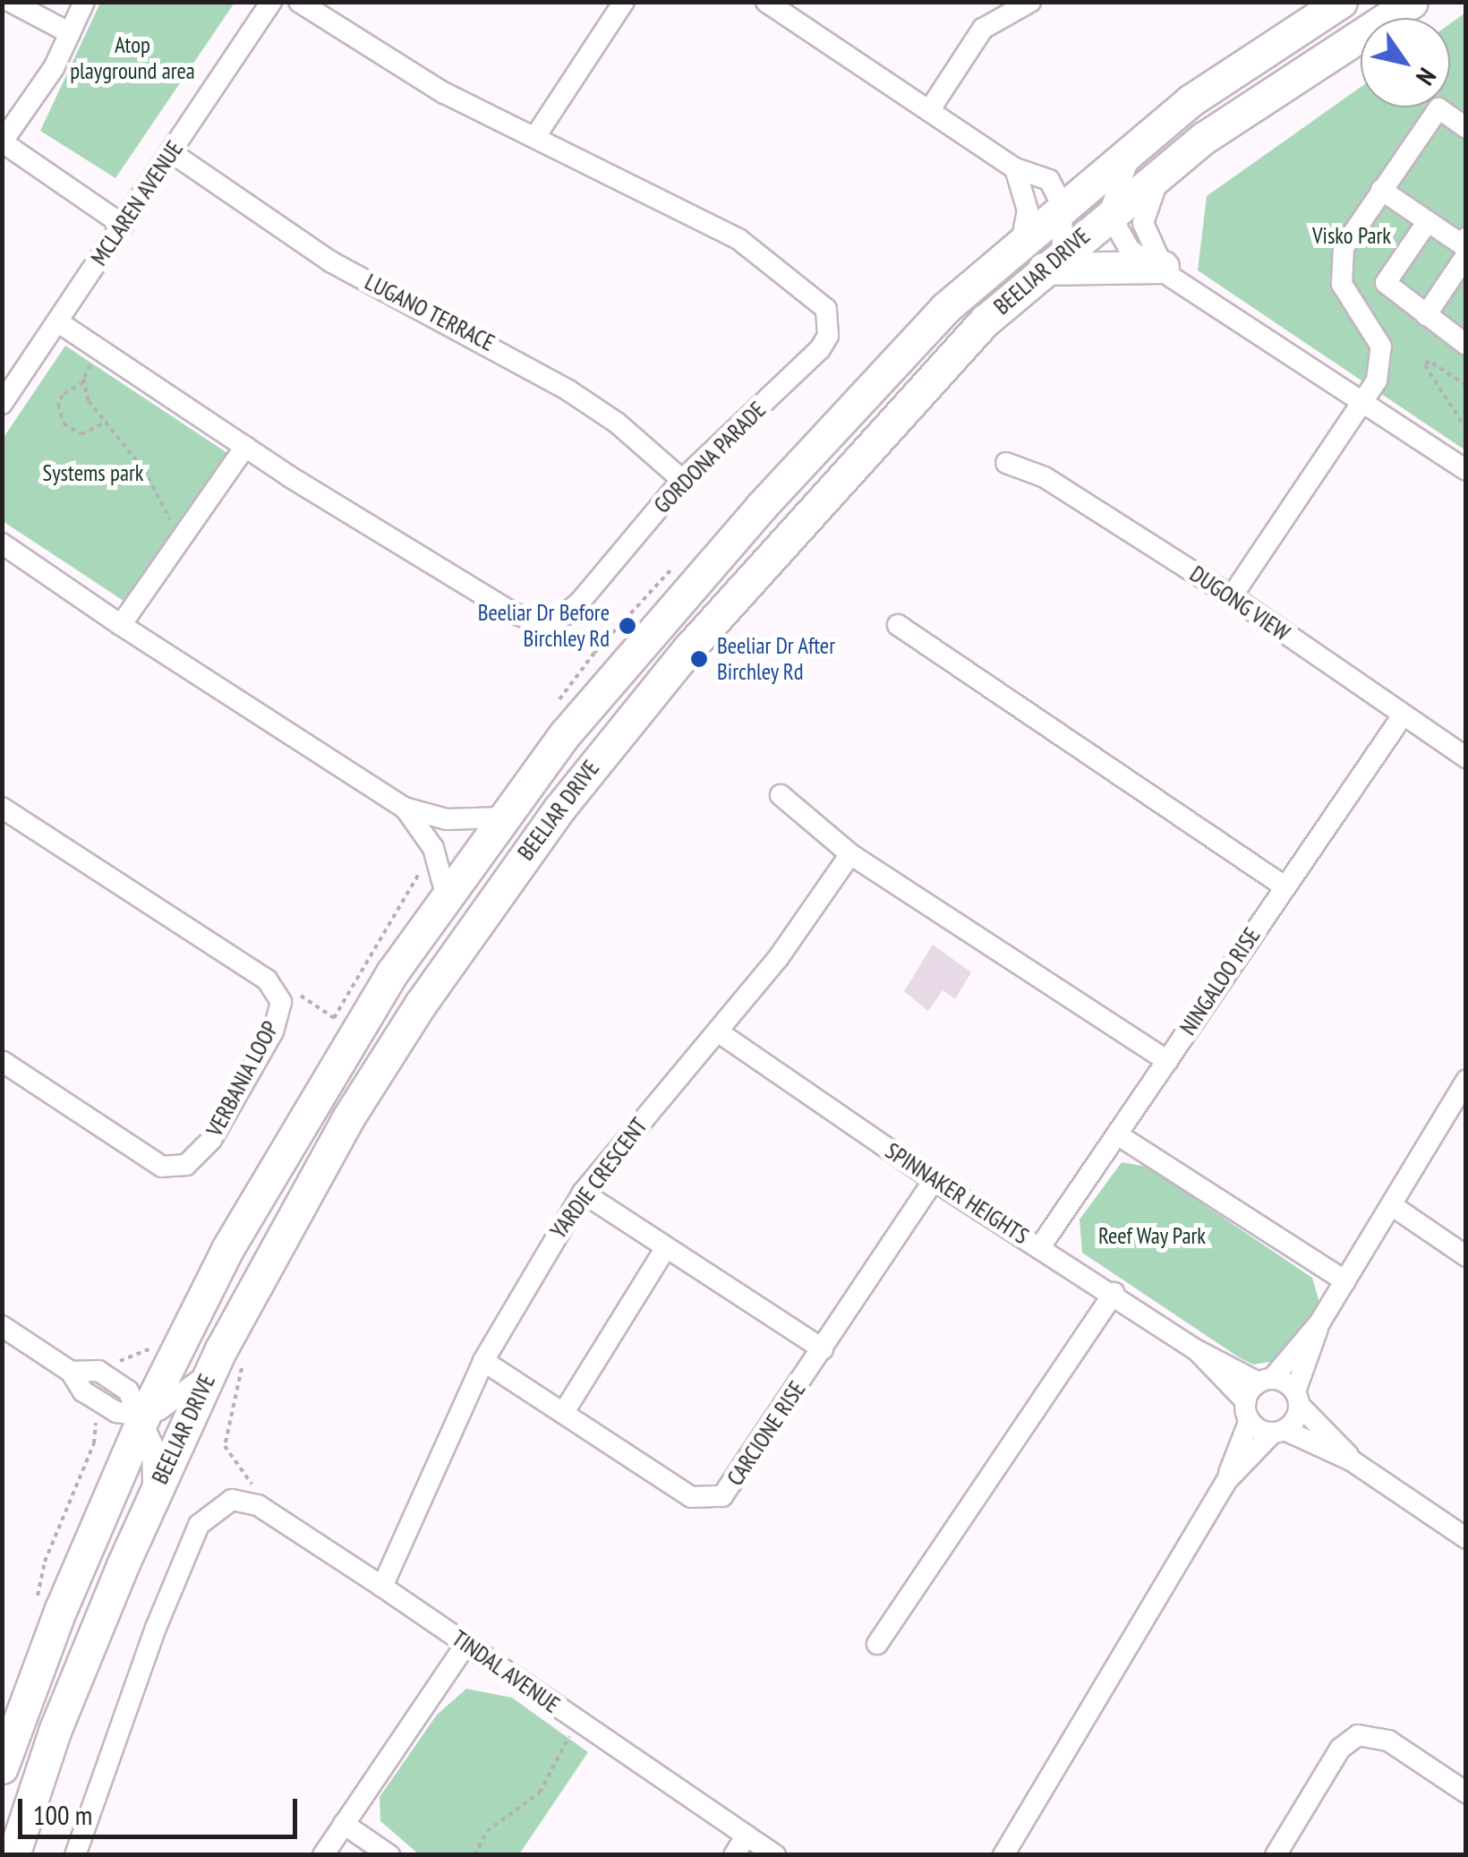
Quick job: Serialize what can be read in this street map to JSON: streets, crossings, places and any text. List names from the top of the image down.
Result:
{
  "streets": {
    "highway": ["BEELIAR DRIVE"],
    "street": [
      "MCLAREN AVENUE",
      "LUGANO TERRACE",
      "GORDONA PARADE",
      "DUGONG VIEW",
      "NINGALOO RISE",
      "VERBANIA LOOP",
      "YARDIE CRESCENT",
      "SPINNAKER HEIGHTS",
      "CARCIONE RISE",
      "TINDAL AVENUE"
    ]
  },
  "crossings": [
    ["MCLAREN AVENUE", "LUGANO TERRACE"],
    ["MCLAREN AVENUE", "GORDONA PARADE"],
    ["LUGANO TERRACE", "GORDONA PARADE"],
    ["DUGONG VIEW", "NINGALOO RISE"],
    ["NINGALOO RISE", "SPINNAKER HEIGHTS"],
    ["YARDIE CRESCENT", "SPINNAKER HEIGHTS"],
    ["YARDIE CRESCENT", "CARCIONE RISE"],
    ["YARDIE CRESCENT", "TINDAL AVENUE"],
    ["SPINNAKER HEIGHTS", "CARCIONE RISE"]
  ],
  "parks": [
    "Atop playground area",
    "Visko Park",
    "Systems park",
    "Reef Way Park"
  ],
  "places": ["Beeliar Dr Before Birchley Rd", "Beeliar Dr After Birchley Rd"],
  "scale_bar": "100 m",
  "north": "bottom right"
}
